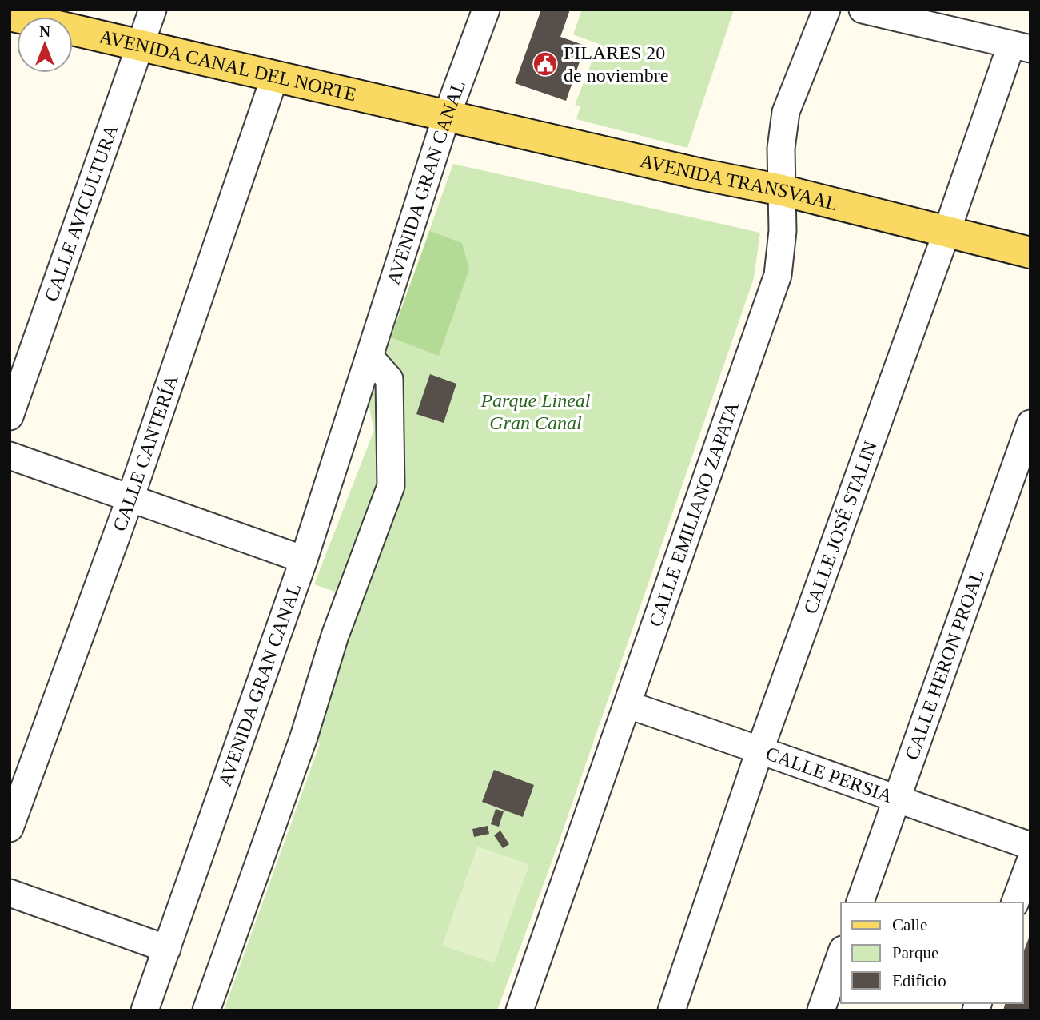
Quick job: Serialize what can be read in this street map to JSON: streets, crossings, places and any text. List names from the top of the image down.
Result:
{
  "streets": {
    "main road": ["AVENIDA CANAL DEL NORTE", "AVENIDA TRANSVAAL"],
    "street": [
      "AVENIDA GRAN CANAL",
      "CALLE AVICULTURA",
      "CALLE CANTERÍA",
      "CALLE EMILIANO ZAPATA",
      "CALLE JOSÉ STALIN",
      "CALLE HERON PROAL",
      "CALLE PERSIA"
    ]
  },
  "crossings": [
    ["AVENIDA CANAL DEL NORTE", "AVENIDA GRAN CANAL"],
    ["AVENIDA CANAL DEL NORTE", "AVENIDA TRANSVAAL"],
    ["AVENIDA CANAL DEL NORTE", "CALLE AVICULTURA"],
    ["AVENIDA CANAL DEL NORTE", "CALLE CANTERÍA"],
    ["AVENIDA GRAN CANAL", "AVENIDA TRANSVAAL"],
    ["AVENIDA TRANSVAAL", "CALLE EMILIANO ZAPATA"],
    ["AVENIDA TRANSVAAL", "CALLE JOSÉ STALIN"],
    ["CALLE EMILIANO ZAPATA", "CALLE PERSIA"],
    ["CALLE JOSÉ STALIN", "CALLE PERSIA"],
    ["CALLE HERON PROAL", "CALLE PERSIA"]
  ],
  "parks": ["Parque Lineal Gran Canal"],
  "places": {
    "public building": ["PILARES 20 de noviembre"]
  },
  "legend": ["Calle", "Parque", "Edificio"],
  "north": "top"
}
